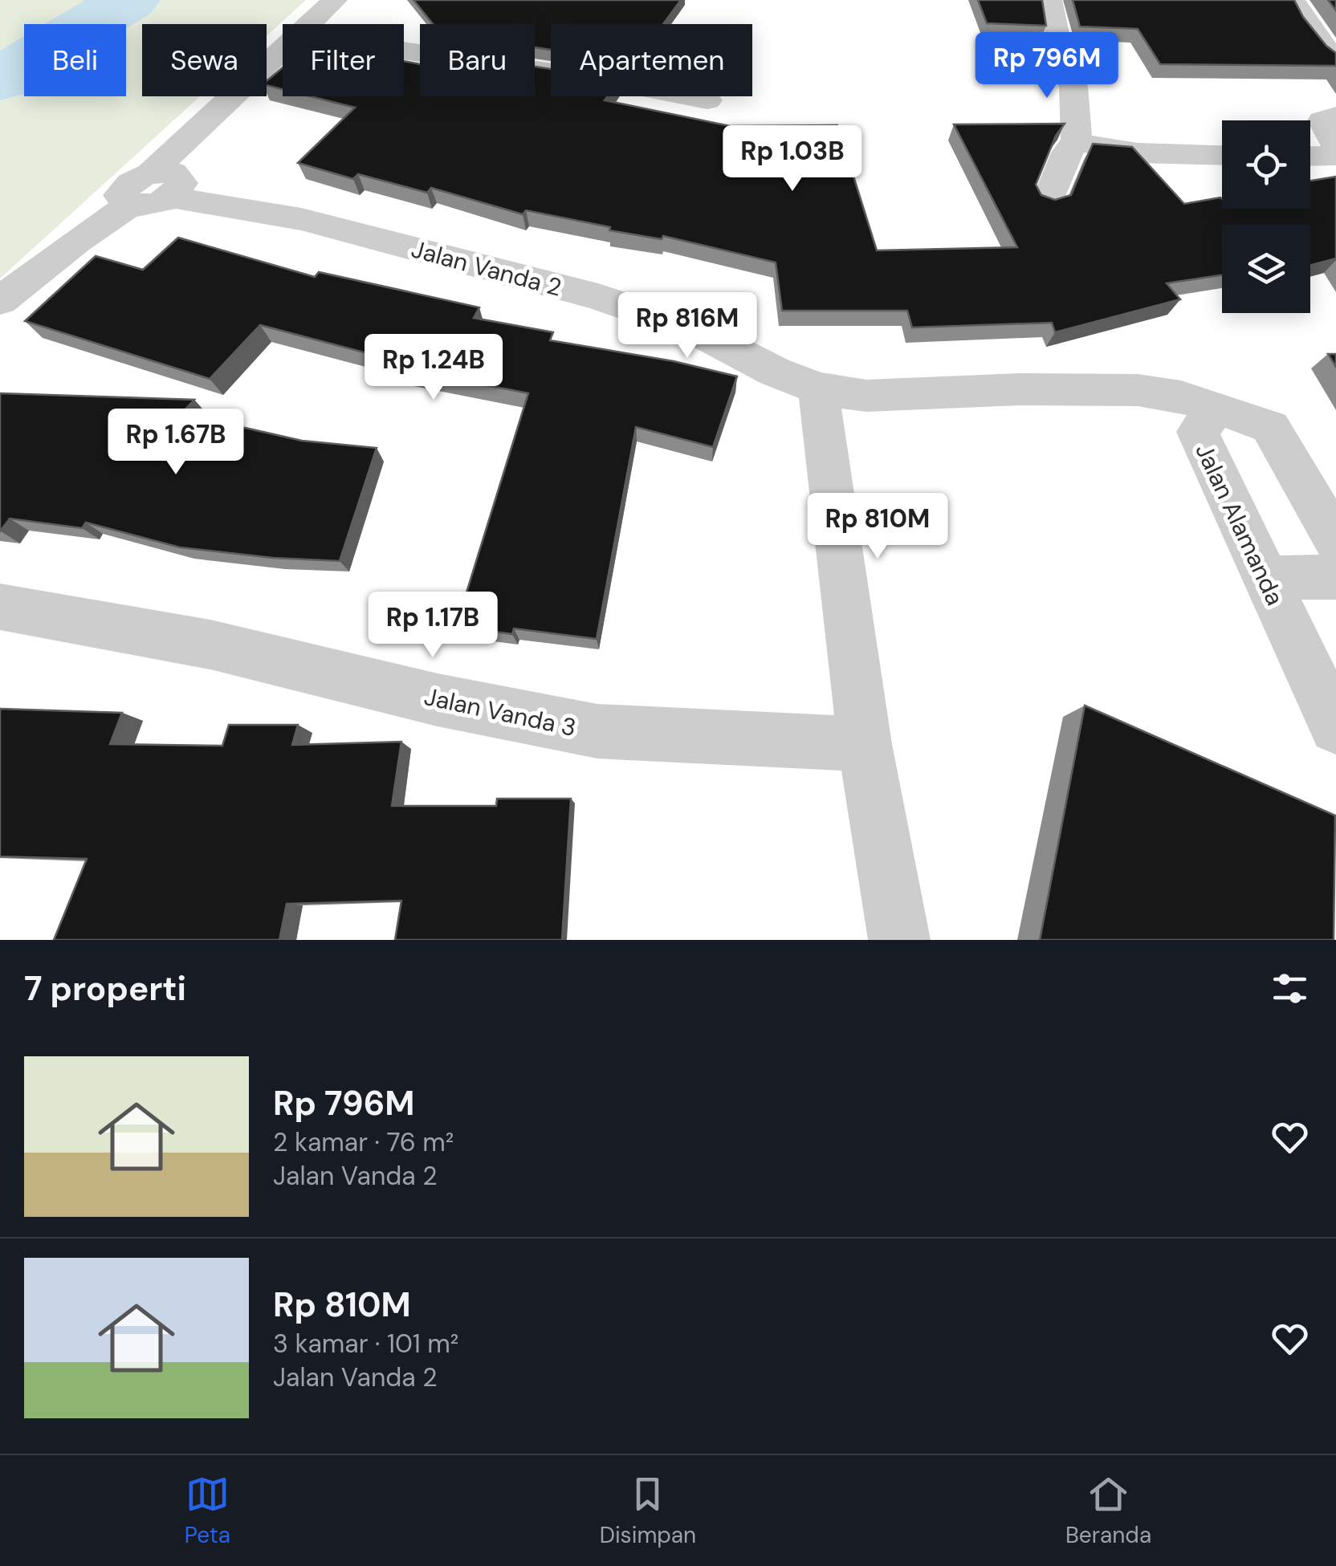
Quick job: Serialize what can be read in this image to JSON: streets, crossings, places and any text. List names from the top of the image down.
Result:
{
  "streets": {
    "street": ["Jalan Vanda 2", "Jalan Alamanda", "Jalan Vanda 3"]
  },
  "crossings": [
    ["Jalan Vanda 2", "Jalan Alamanda"]
  ],
  "page": {
    "chip": [
      "Beli",
      "Sewa",
      "Filter",
      "Baru",
      "Apartemen"
    ],
    "price": [
      "Rp 796M",
      "Rp 1.03B",
      "Rp 816M",
      "Rp 1.24B",
      "Rp 1.67B",
      "Rp 810M",
      "Rp 1.17B"
    ],
    "heading": "7 properti",
    "list": [
      {
        "name": "Rp 796M",
        "note": "2 kamar · 76 m² · Jalan Vanda 2"
      },
      {
        "name": "Rp 810M",
        "note": "3 kamar · 101 m² · Jalan Vanda 2"
      }
    ],
    "tabs": ["Peta", "Disimpan", "Beranda"]
  }
}
